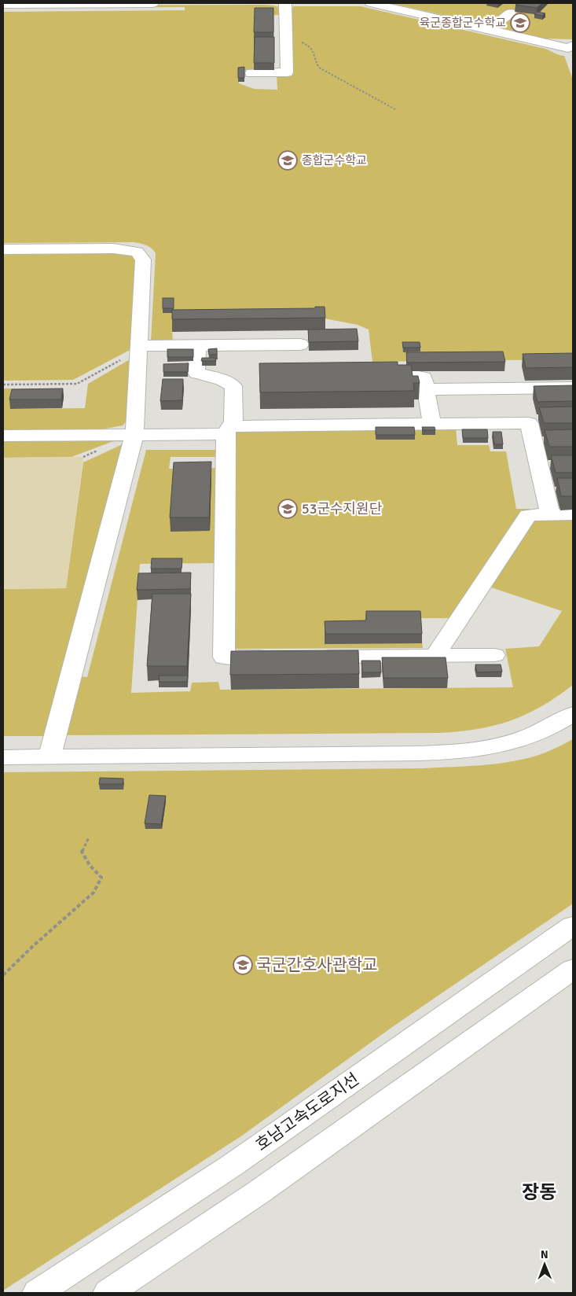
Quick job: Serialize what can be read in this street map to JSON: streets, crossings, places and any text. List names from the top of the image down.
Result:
{
  "streets": {
    "main road": ["호남고속도로지선"]
  },
  "districts": ["장동"],
  "places": {
    "school or university": [
      "육군종합군수학교",
      "종합군수학교",
      "53군수지원단",
      "국군간호사관학교"
    ]
  },
  "north": "top"
}
